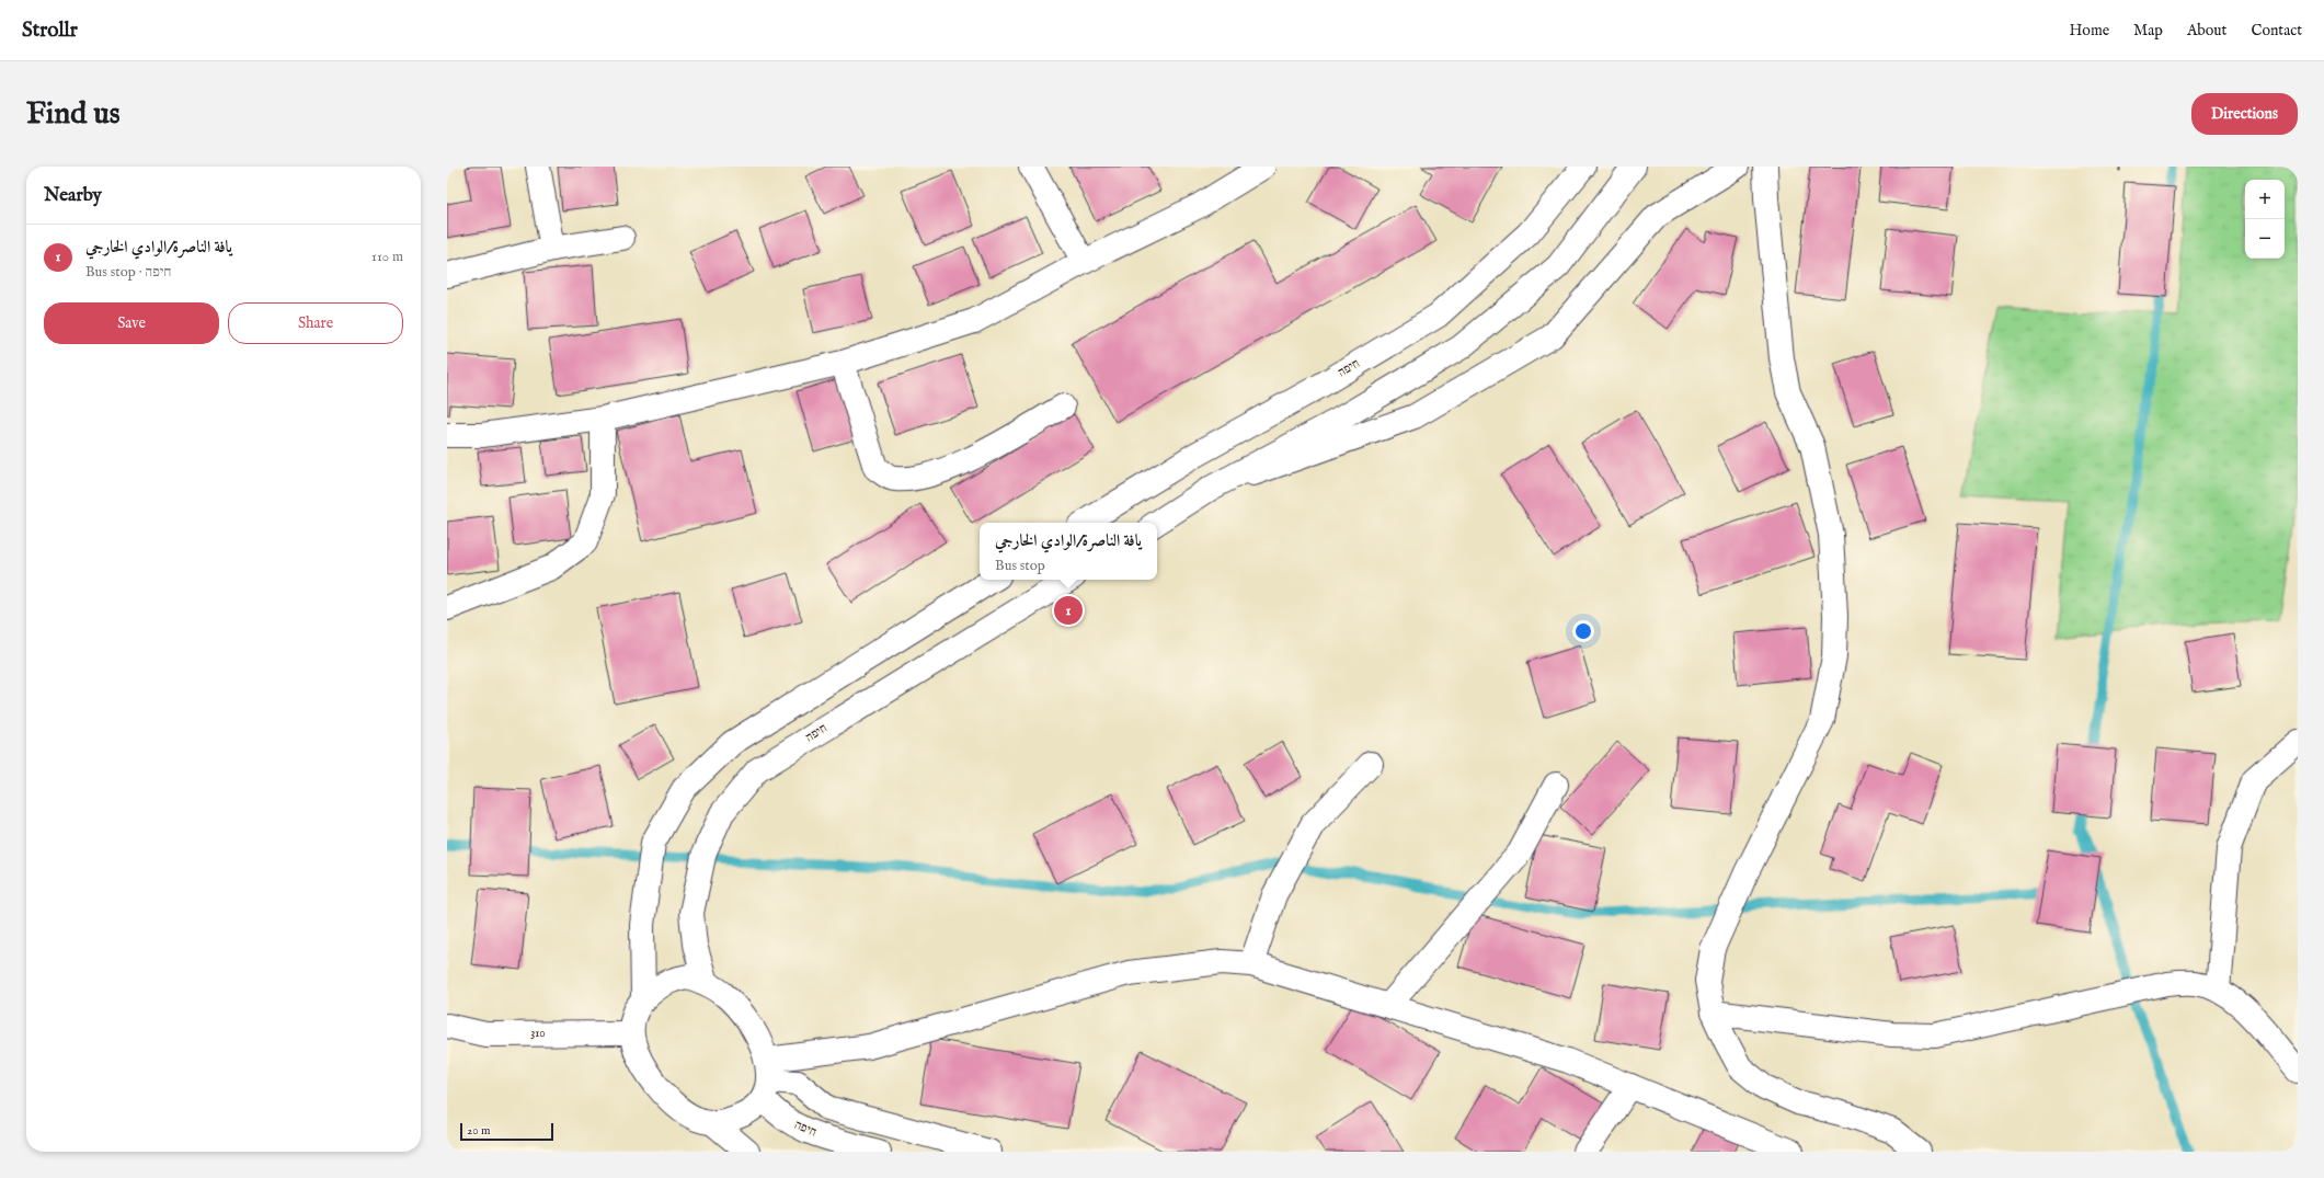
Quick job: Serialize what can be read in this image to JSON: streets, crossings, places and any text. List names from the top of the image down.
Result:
{
  "streets": {
    "main road": ["חיפה", "310"]
  },
  "crossings": [
    ["חיפה", "310"]
  ],
  "scale_bar": "20 m",
  "page": {
    "header": "Strollr",
    "nav": [
      "Home",
      "Map",
      "About",
      "Contact"
    ],
    "buttons": [
      "Directions",
      ["Save", "Share"]
    ],
    "title": "Find us",
    "heading": "Nearby",
    "map_buttons": ["+", "−"],
    "list": [
      {
        "mark": "1",
        "name": "يافة الناصرة/الوادي الخارجي",
        "note": "Bus stop · חיפה",
        "value": "110 m"
      }
    ],
    "popup": ["يافة الناصرة/الوادي الخارجي", "Bus stop"],
    "pins": "1",
    "scale": "20 m"
  }
}
